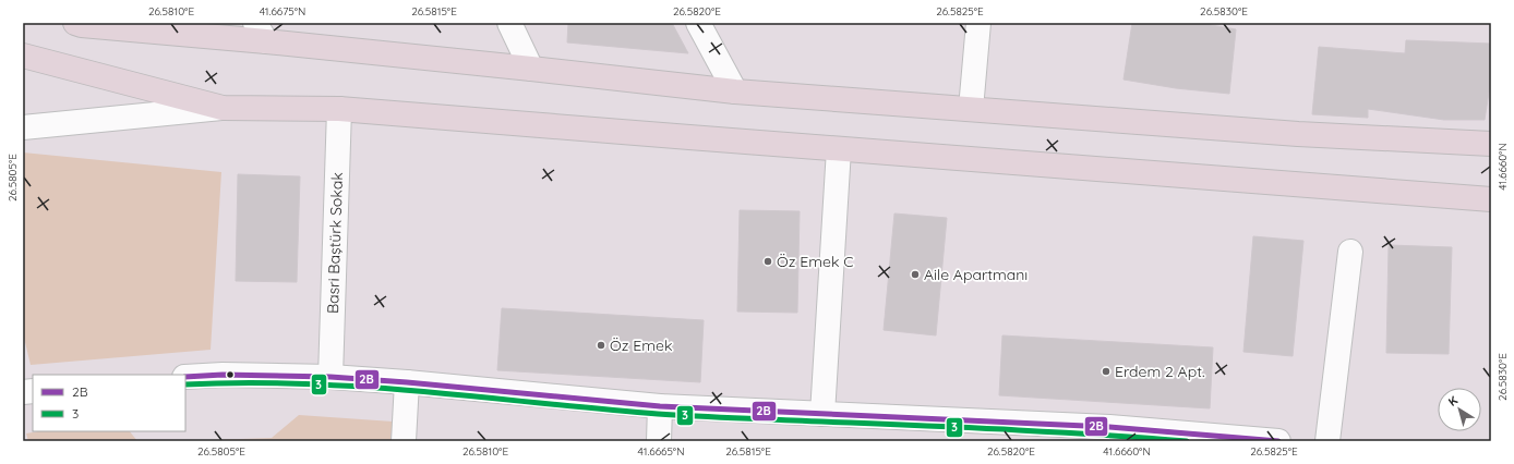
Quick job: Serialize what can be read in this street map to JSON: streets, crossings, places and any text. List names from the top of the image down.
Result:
{
  "streets": {
    "street": ["Basri Baştürk Sokak"]
  },
  "places": [
    "Öz Emek C",
    "Aile Apartmanı",
    "Öz Emek",
    "Erdem 2 Apt."
  ],
  "lines": ["transit line 2B", "transit line 3"],
  "legend": ["2B", "3"],
  "north": "top left",
  "coordinates": [
    "26.5810°E",
    "41.6675°N",
    "26.5815°E",
    "26.5820°E",
    "26.5825°E",
    "26.5830°E",
    "41.6660°N",
    "26.5805°E",
    "41.6665°N"
  ]
}
